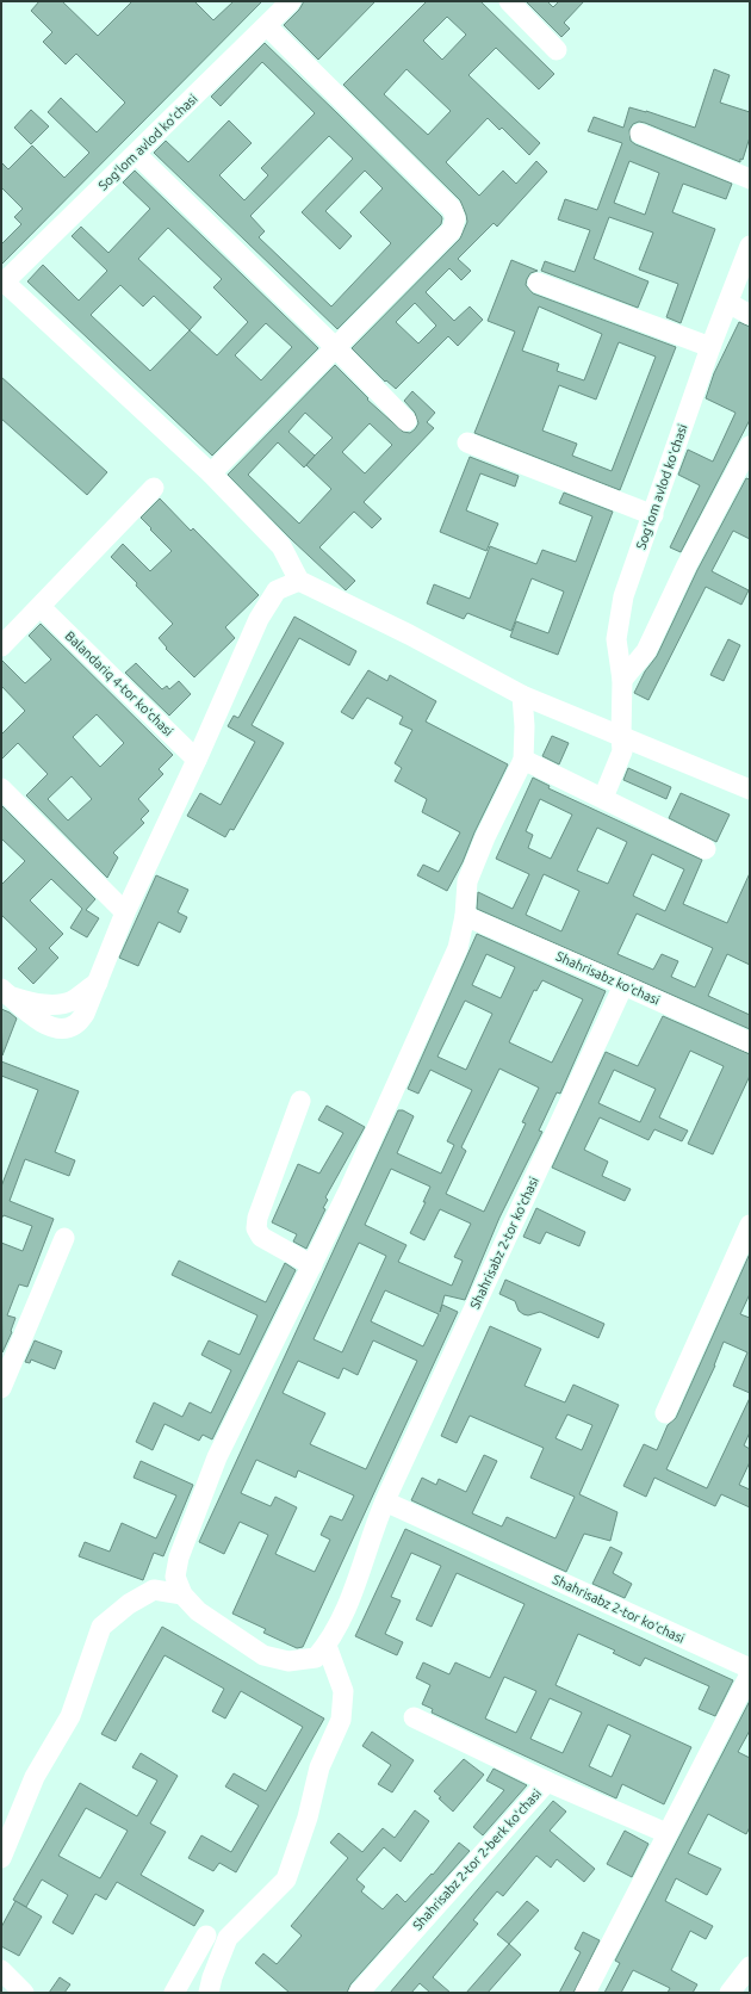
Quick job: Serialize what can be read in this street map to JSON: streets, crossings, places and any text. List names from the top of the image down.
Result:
{
  "streets": {
    "street": [
      "Sogʻlom avlod koʻchasi",
      "Balandariq 4-tor koʻchasi",
      "Shahrisabz koʻchasi",
      "Shahrisabz 2-tor koʻchasi",
      "Shahrisabz 2-tor 2-berk koʻchasi"
    ]
  },
  "crossings": [
    ["Shahrisabz koʻchasi", "Shahrisabz 2-tor koʻchasi"]
  ]
}
